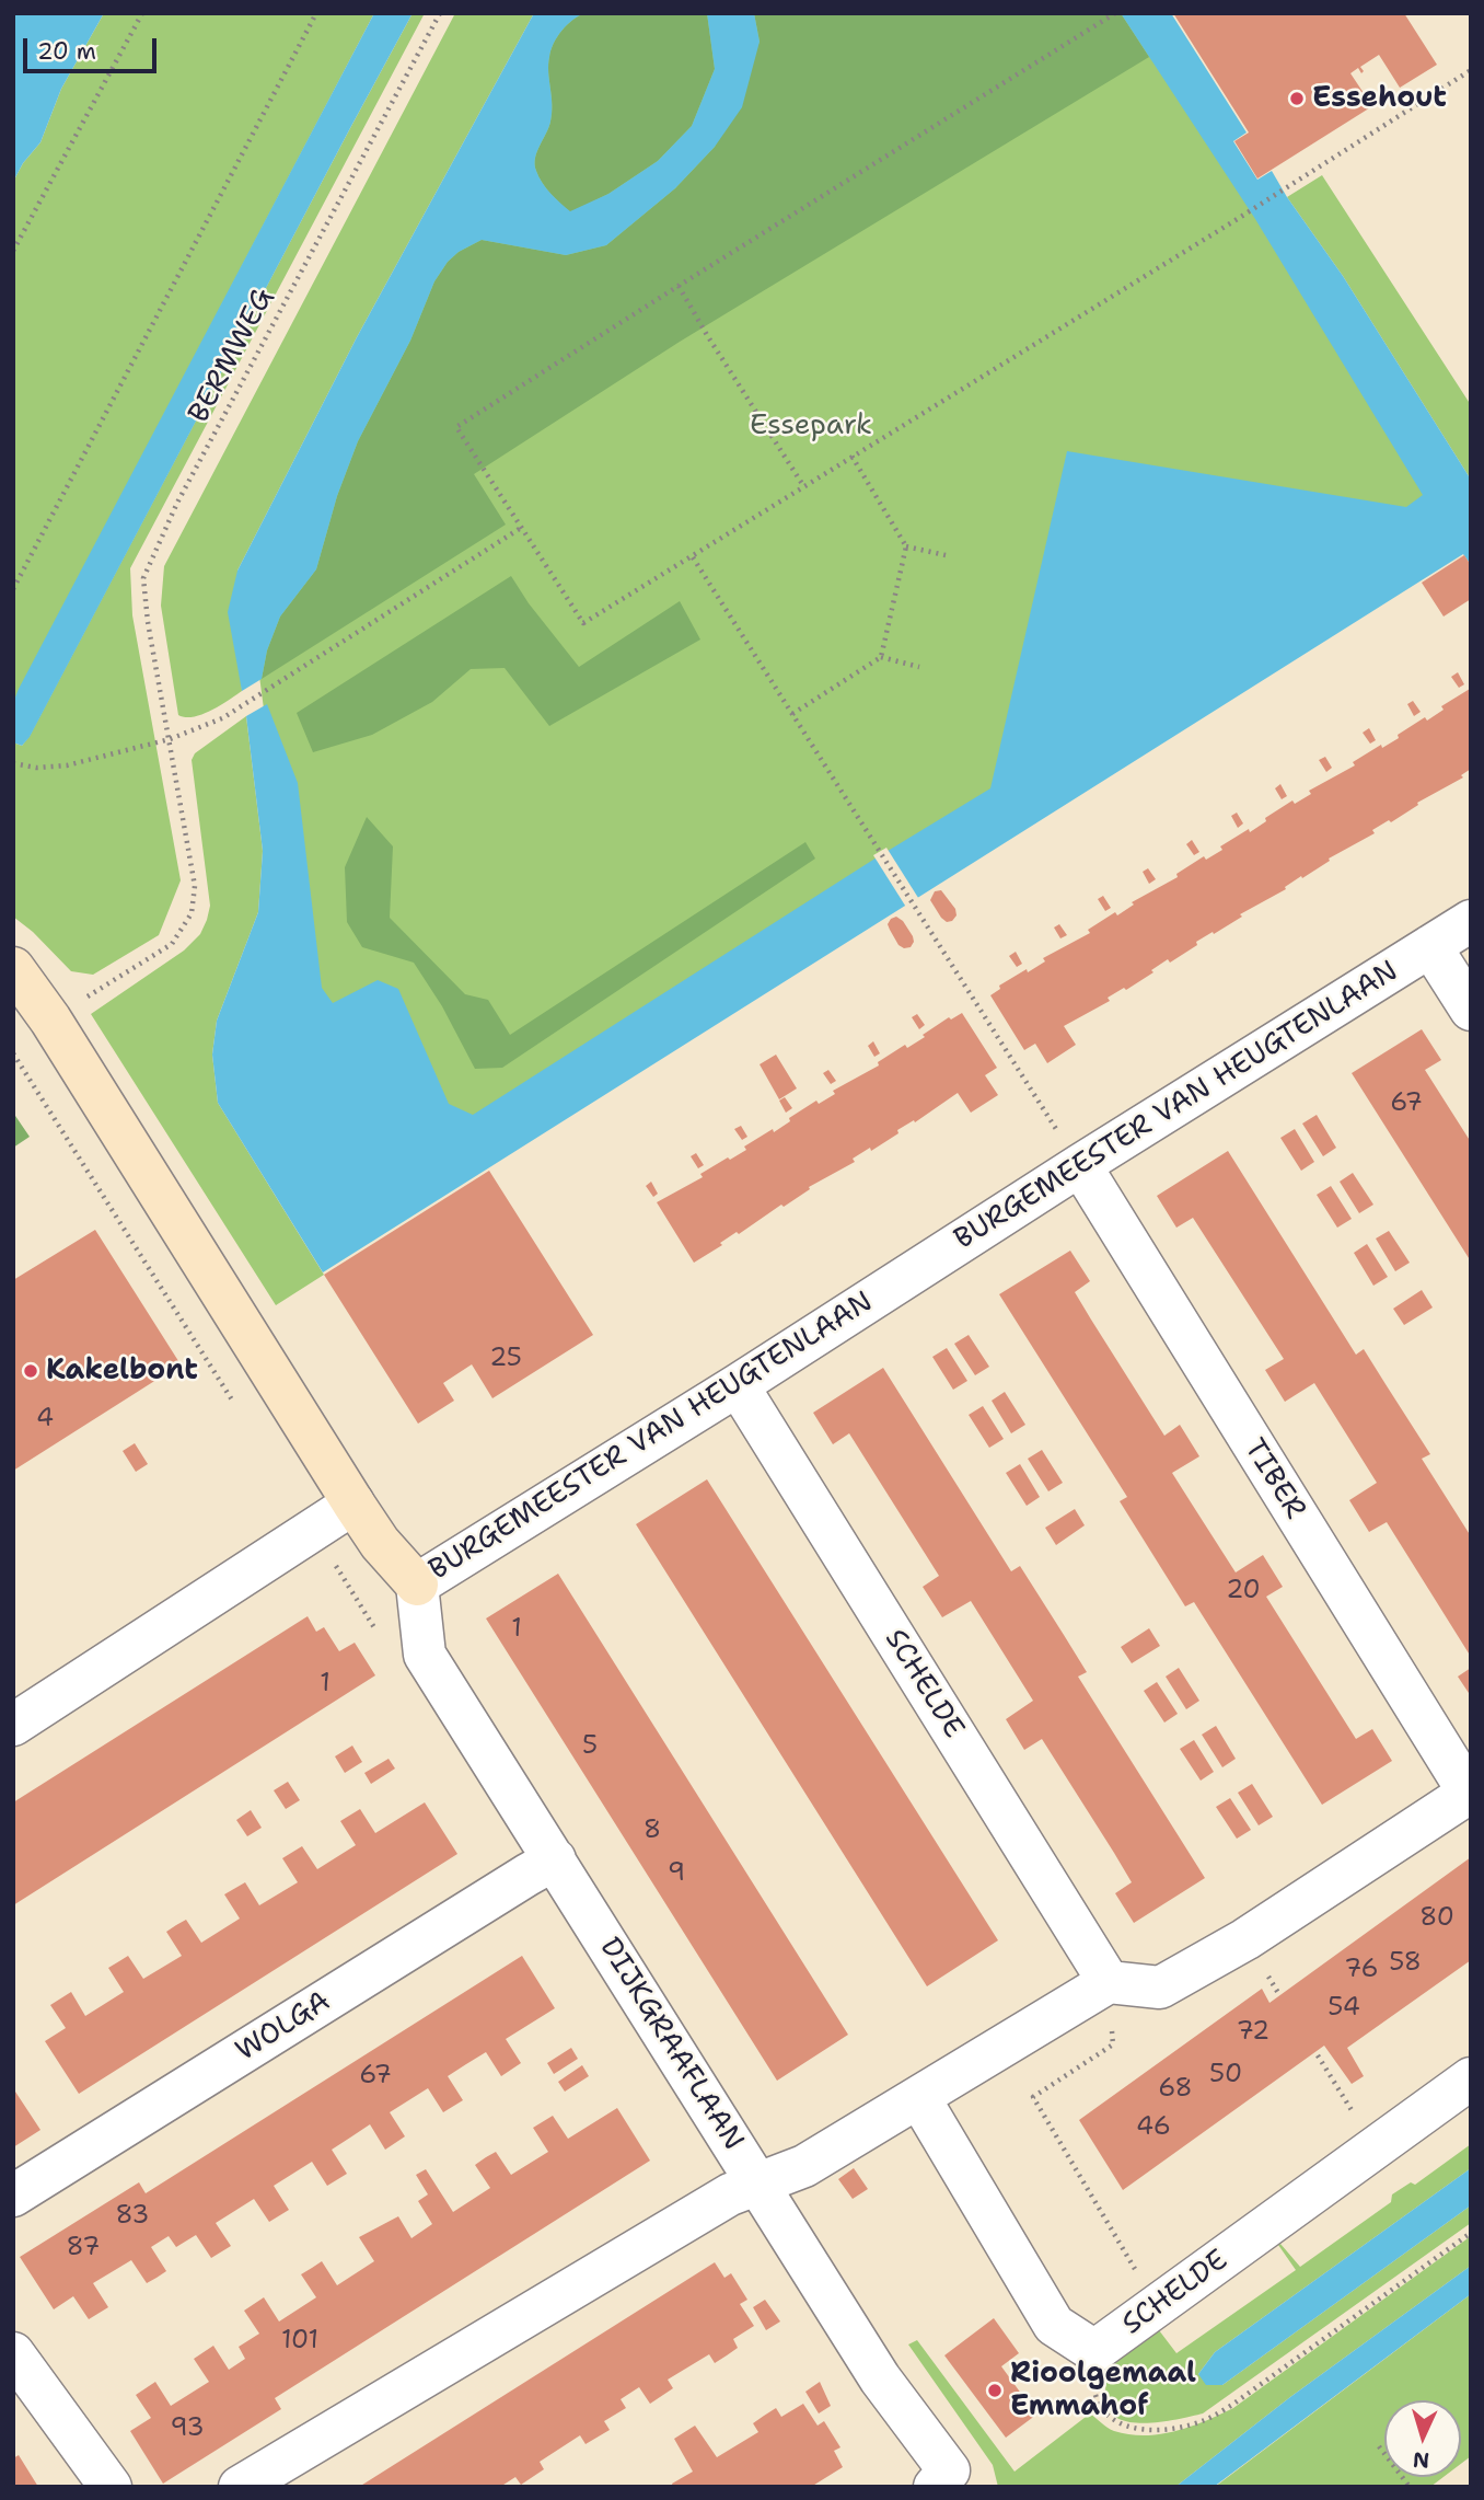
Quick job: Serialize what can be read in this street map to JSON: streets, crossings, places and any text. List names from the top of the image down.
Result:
{
  "streets": {
    "street": [
      "BURGEMEESTER VAN HEUGTENLAAN",
      "TIBER",
      "SCHELDE",
      "WOLGA",
      "DIJKGRAAFLAAN"
    ],
    "path": ["BERMWEG"]
  },
  "crossings": [
    ["BURGEMEESTER VAN HEUGTENLAAN", "TIBER"],
    ["BURGEMEESTER VAN HEUGTENLAAN", "SCHELDE"],
    ["BURGEMEESTER VAN HEUGTENLAAN", "DIJKGRAAFLAAN"],
    ["WOLGA", "DIJKGRAAFLAAN"]
  ],
  "parks": ["Essepark"],
  "places": ["Essehout", "Kakelbont", "Rioolgemaal Emmahof"],
  "house_numbers": [
    "67",
    "25",
    "4",
    "20",
    "1",
    "1",
    "5",
    "8",
    "9",
    "80",
    "58",
    "76",
    "54",
    "72",
    "50",
    "67",
    "68",
    "46",
    "83",
    "87",
    "101",
    "93"
  ],
  "scale_bar": "20 m",
  "north": "bottom"
}
